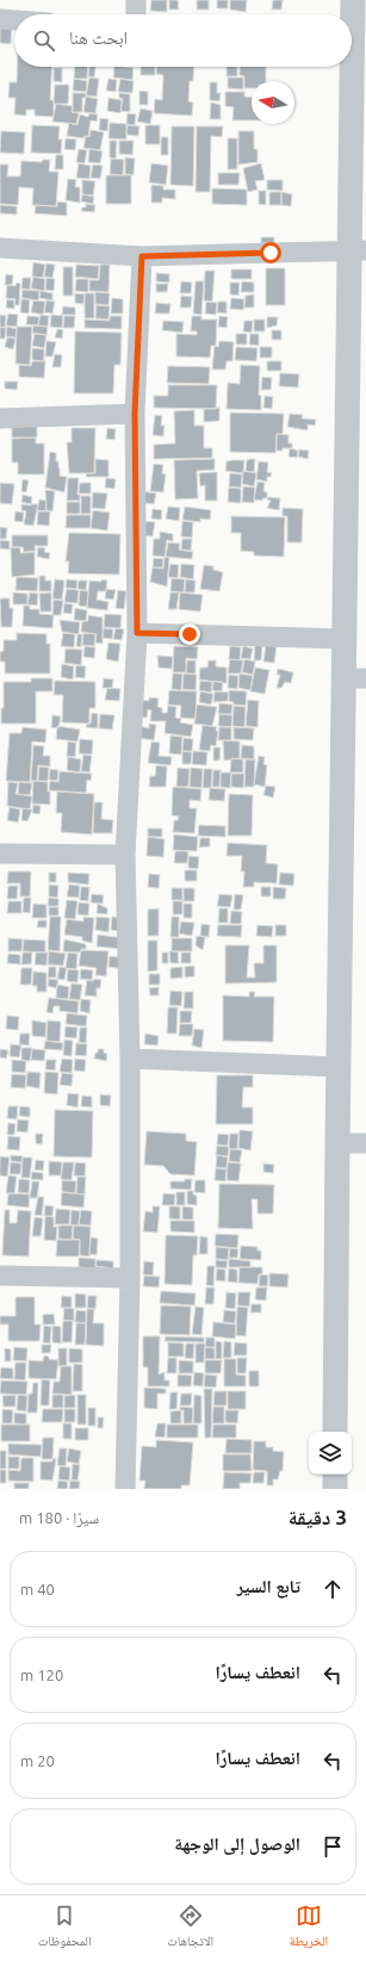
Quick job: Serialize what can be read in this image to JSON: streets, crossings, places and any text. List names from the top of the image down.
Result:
{
  "north": "left",
  "page": {
    "search": "ابحث هنا",
    "heading": ["3 دقيقة", "سيرًا · 180 m"],
    "list": [
      ["تابع السير", "40 m"],
      ["انعطف يسارًا", "120 m"],
      ["انعطف يسارًا", "20 m"],
      "الوصول إلى الوجهة"
    ],
    "nav": ["الخريطة", "الاتجاهات", "المحفوظات"]
  }
}
